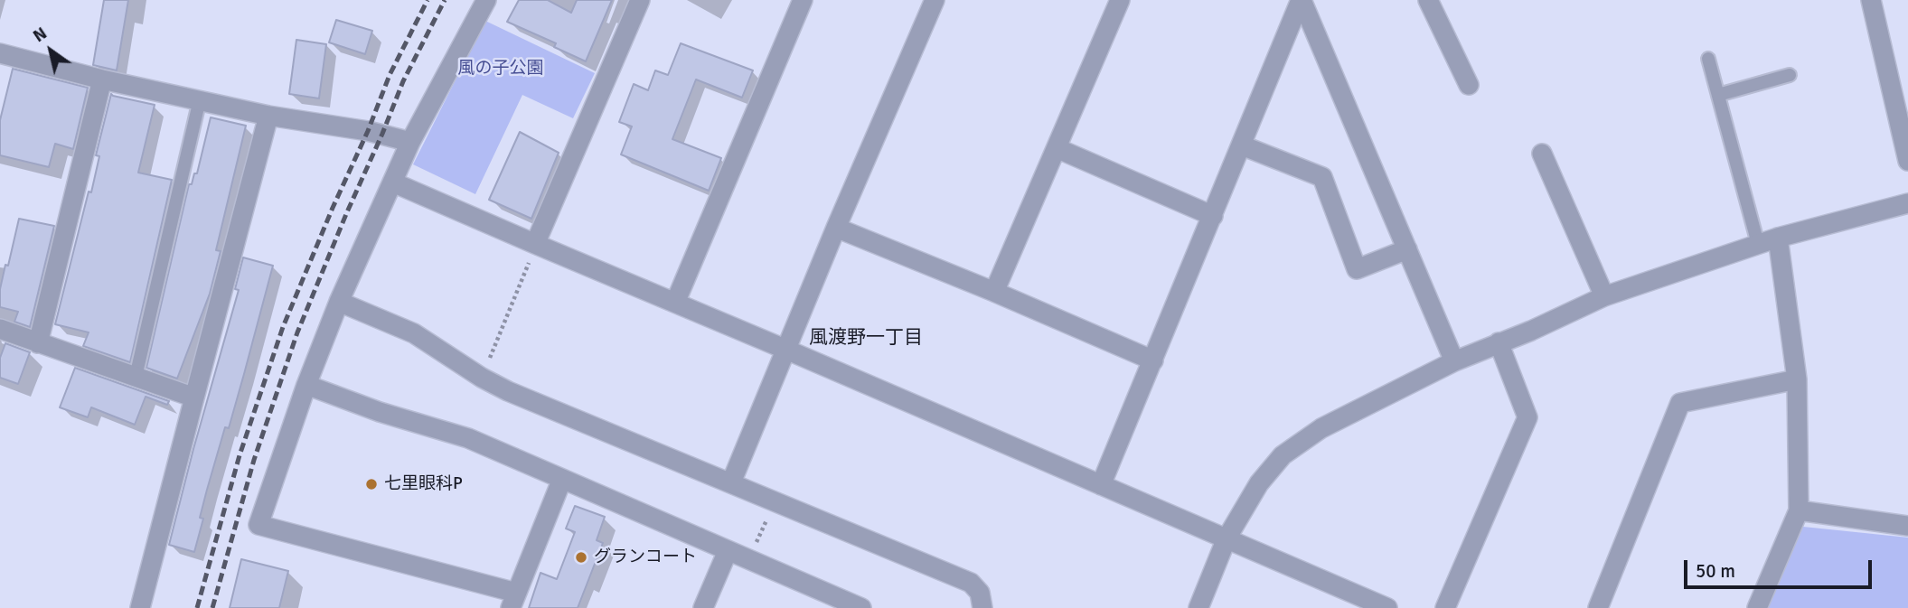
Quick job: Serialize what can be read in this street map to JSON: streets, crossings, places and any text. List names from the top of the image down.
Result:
{
  "districts": ["風渡野一丁目"],
  "parks": ["風の子公園"],
  "places": ["七里眼科P", "グランコート"],
  "scale_bar": "50 m",
  "north": "top left"
}
